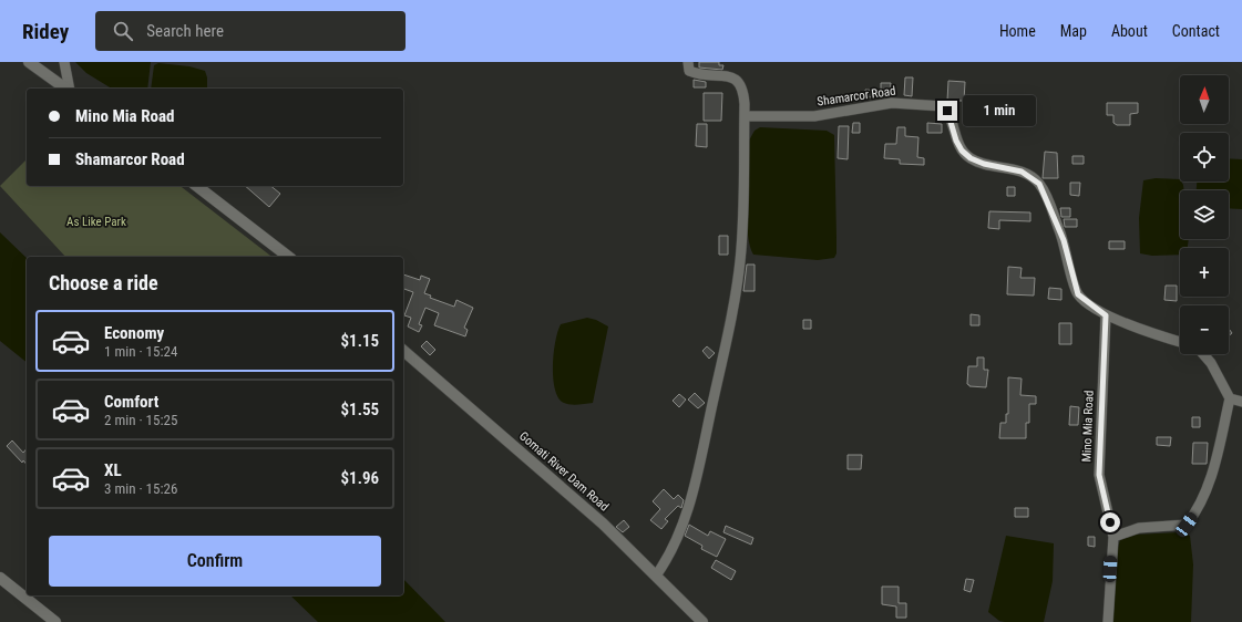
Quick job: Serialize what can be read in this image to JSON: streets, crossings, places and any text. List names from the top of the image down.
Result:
{
  "streets": {
    "main road": ["Gomati River Dam Road"],
    "street": ["Shamarcor Road", "Mino Mia Road"]
  },
  "crossings": [
    ["Shamarcor Road", "Mino Mia Road"]
  ],
  "parks": ["As Like Park"],
  "north": "top",
  "page": {
    "header": "Ridey",
    "search": "Search here",
    "nav": [
      "Home",
      "Map",
      "About",
      "Contact"
    ],
    "map_buttons": ["+", "−"],
    "banner": ["Mino Mia Road", "Shamarcor Road"],
    "bubble": "1 min",
    "heading": "Choose a ride",
    "list": [
      {
        "name": "Economy",
        "note": "1 min · 15:24",
        "value": "$1.15"
      },
      {
        "name": "Comfort",
        "note": "2 min · 15:25",
        "value": "$1.55"
      },
      {
        "name": "XL",
        "note": "3 min · 15:26",
        "value": "$1.96"
      }
    ],
    "buttons": "Confirm"
  }
}
